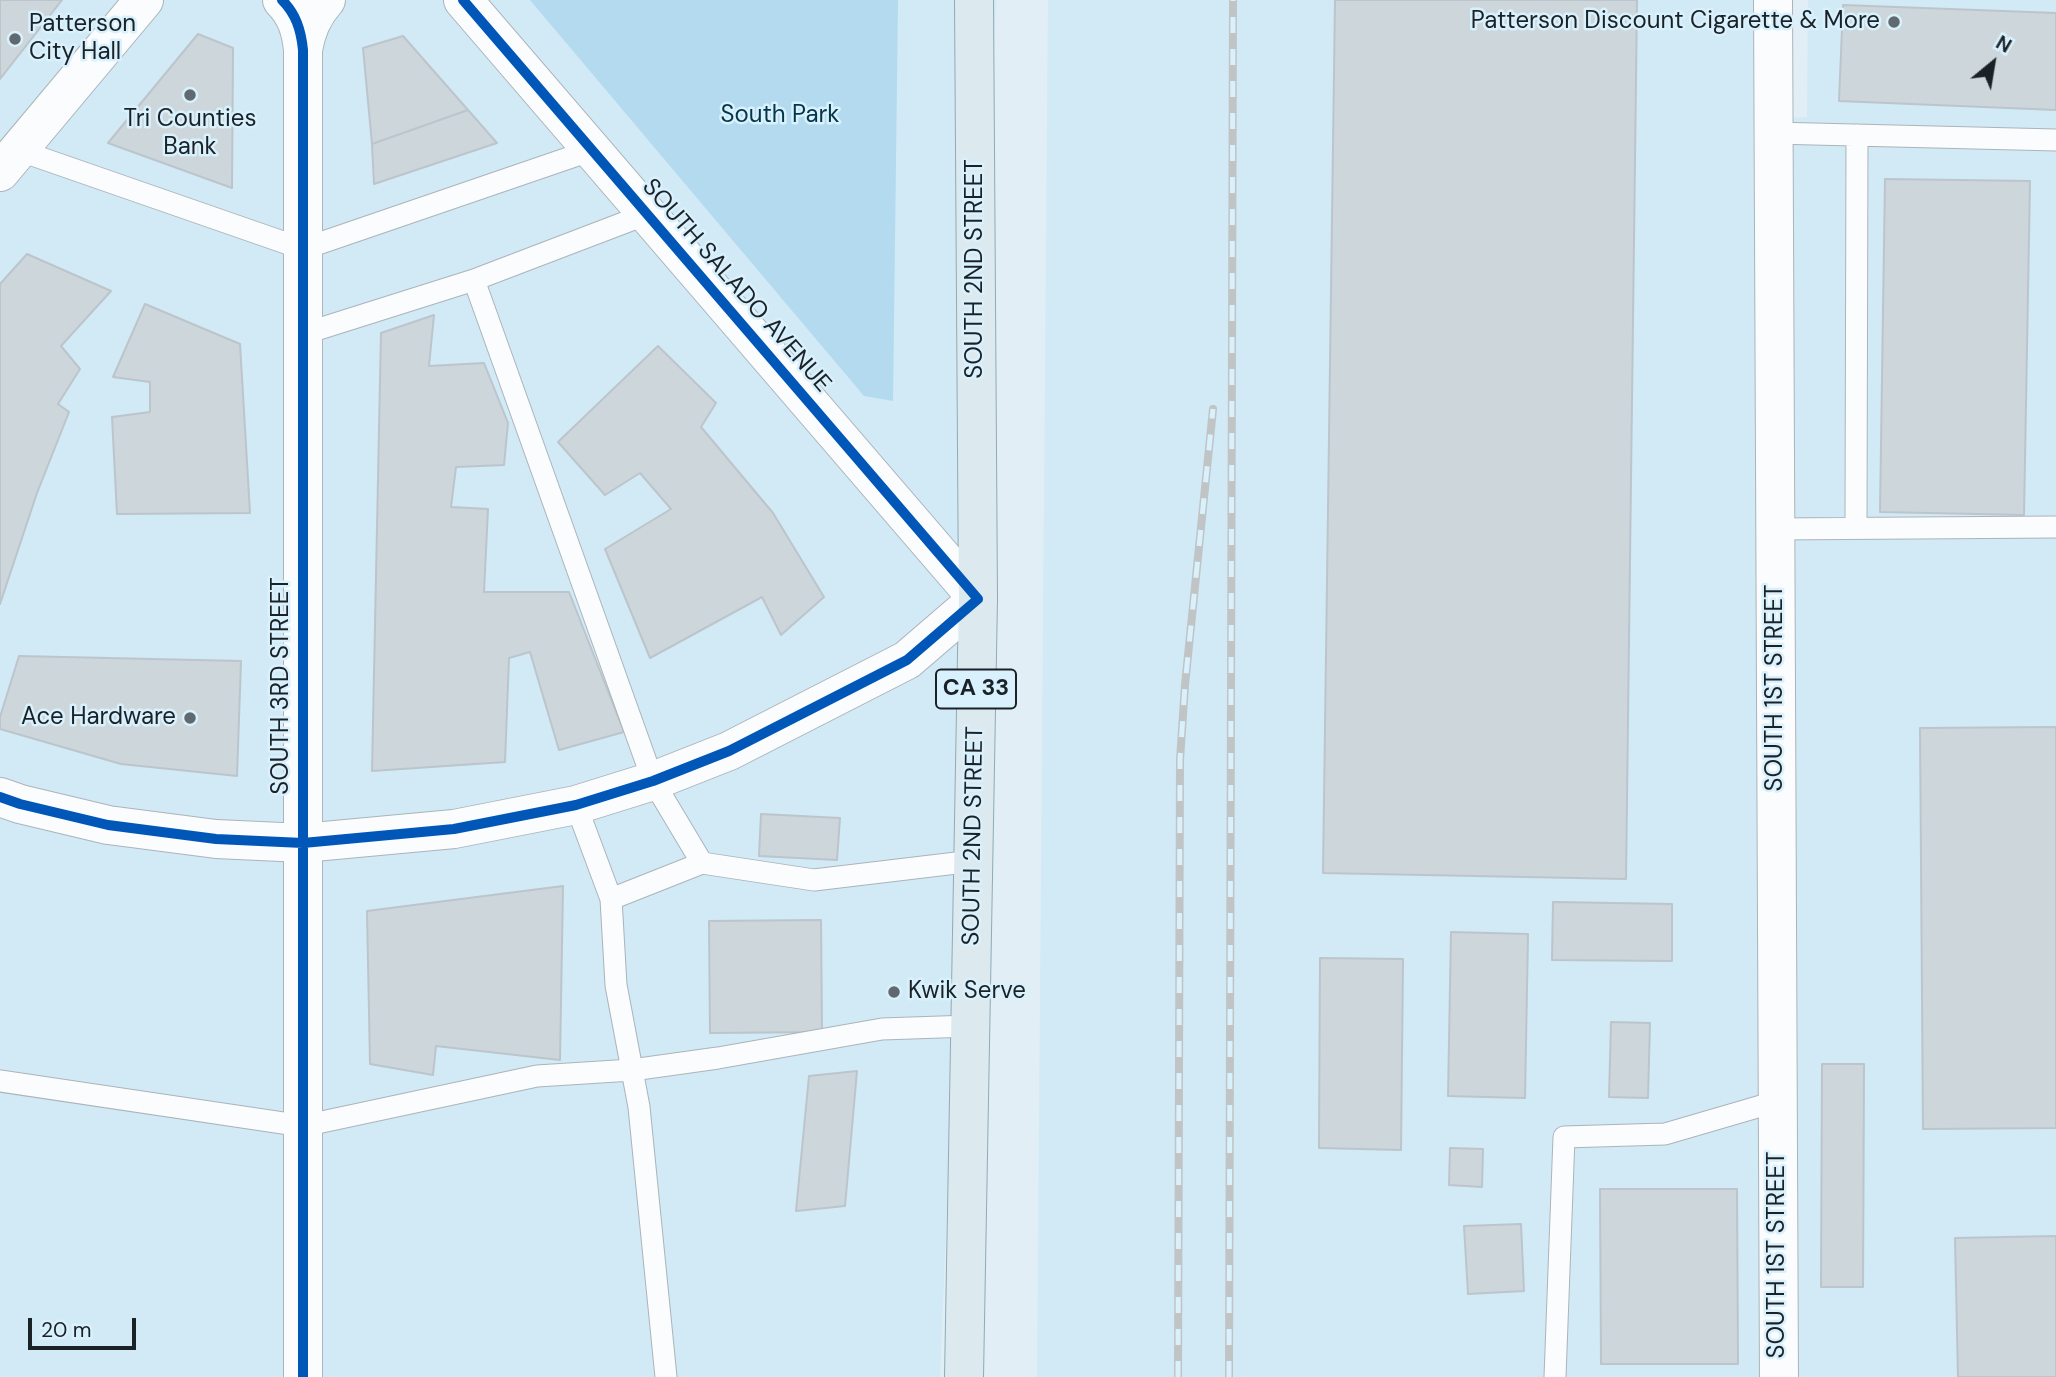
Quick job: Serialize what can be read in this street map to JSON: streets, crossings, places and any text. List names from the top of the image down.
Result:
{
  "streets": {
    "main road": ["SOUTH 2ND STREET", "CA 33"],
    "street": ["SOUTH SALADO AVENUE", "SOUTH 3RD STREET", "SOUTH 1ST STREET"]
  },
  "crossings": [
    ["SOUTH 2ND STREET", "SOUTH SALADO AVENUE"]
  ],
  "parks": ["South Park"],
  "places": [
    "Patterson Discount Cigarette & More",
    "Patterson City Hall",
    "Tri Counties Bank",
    "Ace Hardware",
    "Kwik Serve"
  ],
  "scale_bar": "20 m",
  "north": "top right"
}
